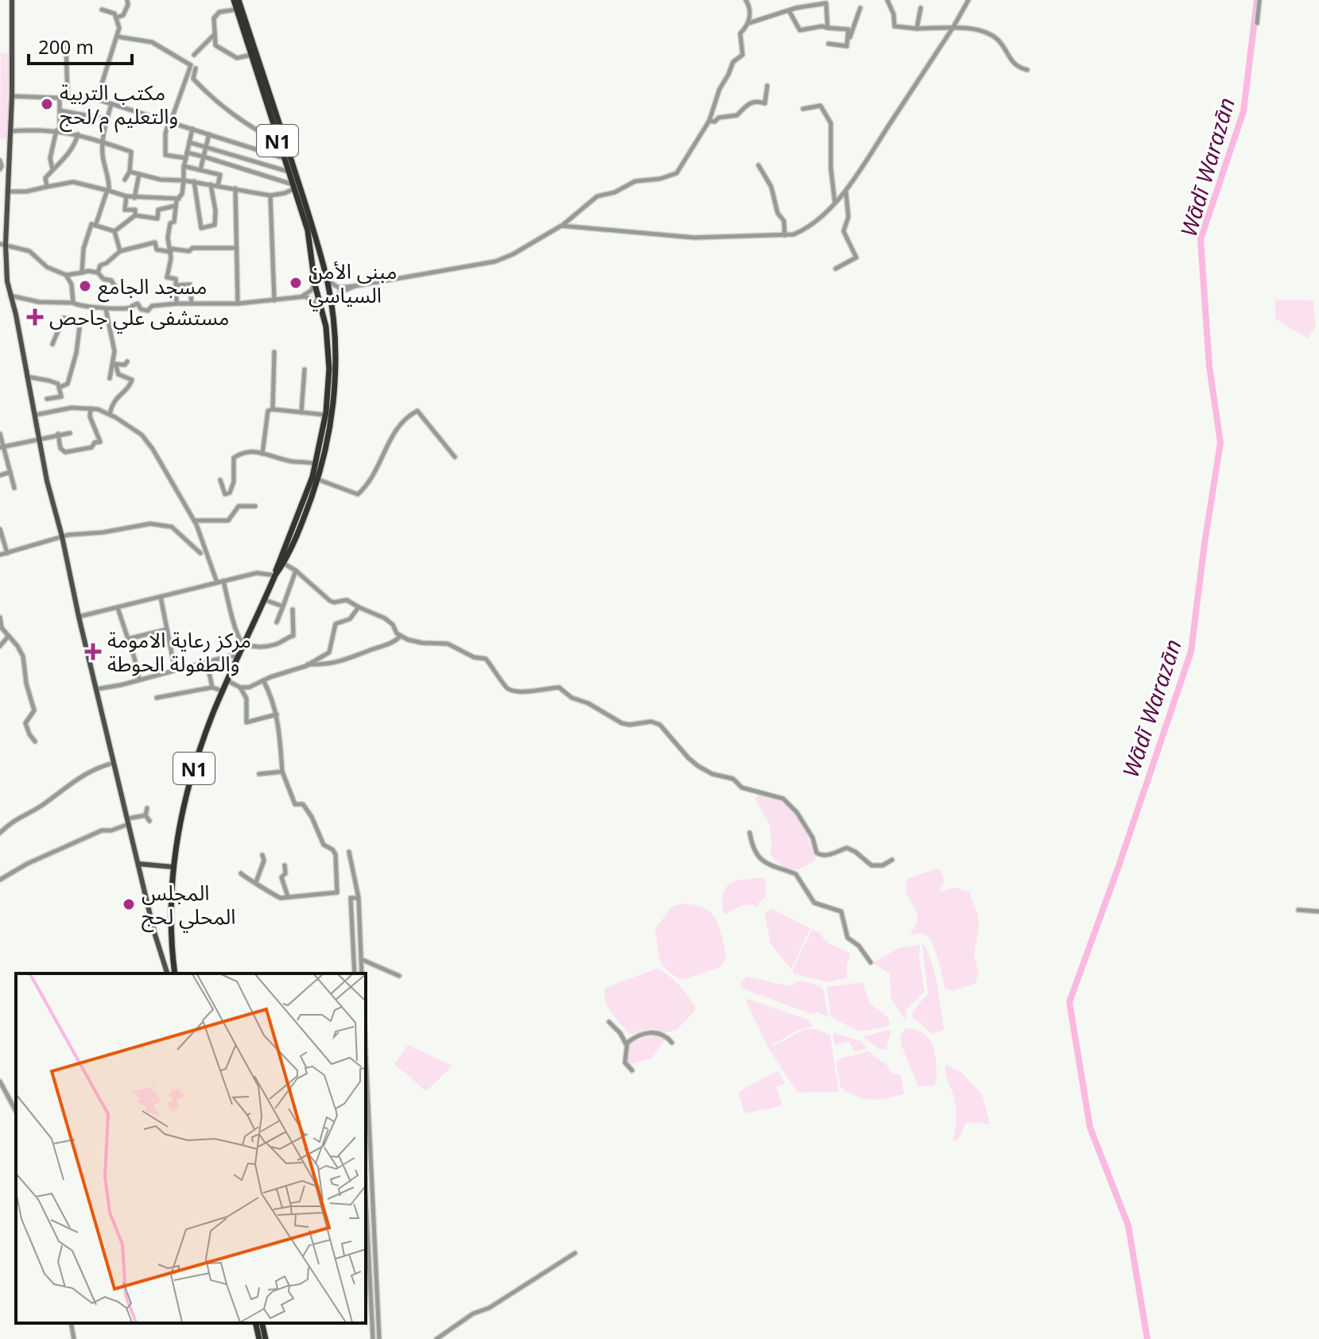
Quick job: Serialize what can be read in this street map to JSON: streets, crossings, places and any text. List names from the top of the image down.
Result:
{
  "streets": {
    "highway": ["N1"]
  },
  "water": ["Wādī Warazān"],
  "places": {
    "other": [
      "مكتب التربية والتعليم م/لحج",
      "مبنى الأمن السياسي",
      "مسجد الجامع",
      "المجلس المحلي لحج"
    ],
    "health": ["مستشفى علي جاحص", "مركز رعاية الامومة والطفولة الحوطة"]
  },
  "scale_bar": "200 m"
}
